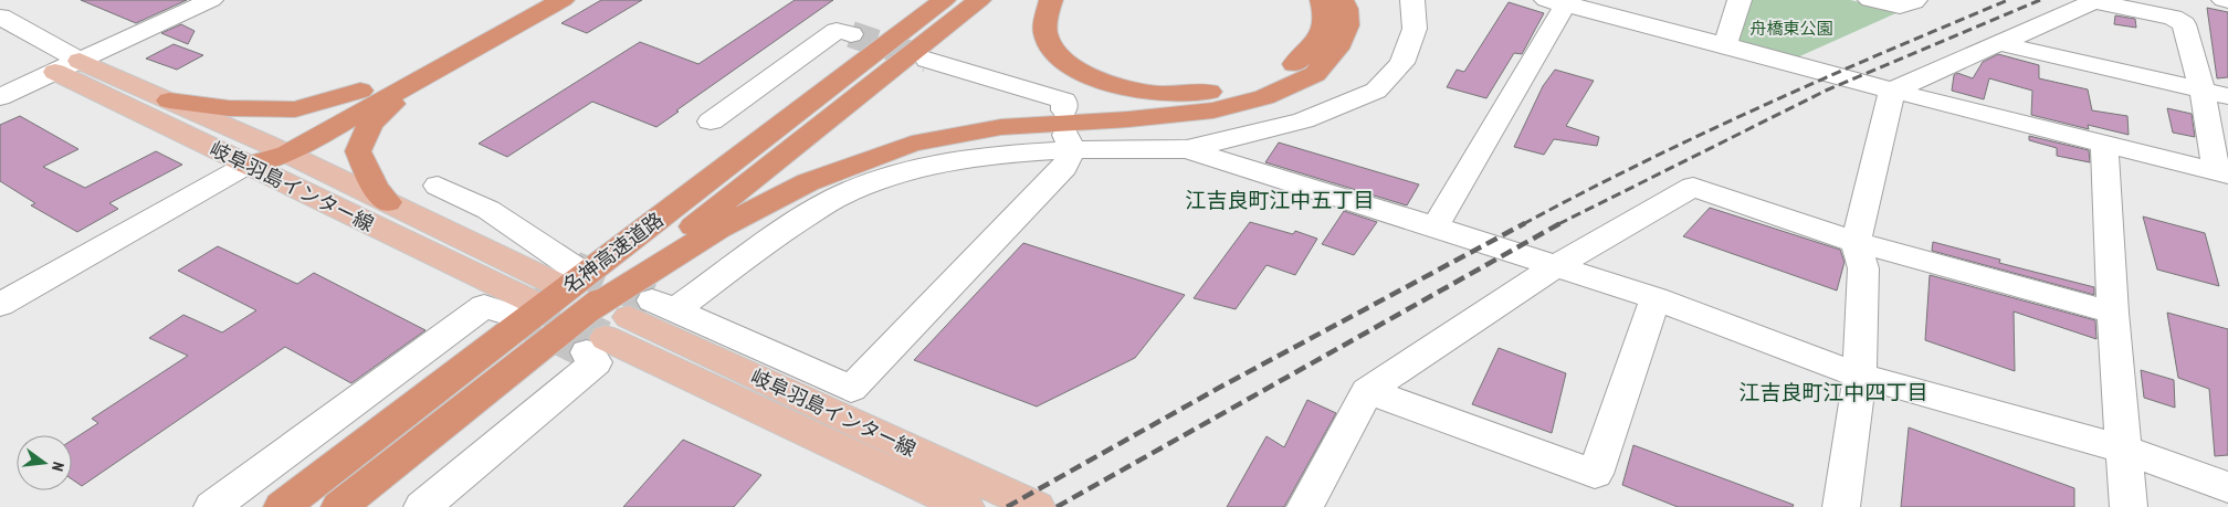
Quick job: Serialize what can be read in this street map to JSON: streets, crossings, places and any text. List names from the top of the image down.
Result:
{
  "streets": {
    "highway": ["名神高速道路"],
    "main road": ["岐阜羽島インター線"]
  },
  "crossings": [
    ["岐阜羽島インター線", "名神高速道路"]
  ],
  "districts": ["江吉良町江中五丁目", "江吉良町江中四丁目"],
  "parks": ["舟橋東公園"],
  "north": "right"
}
